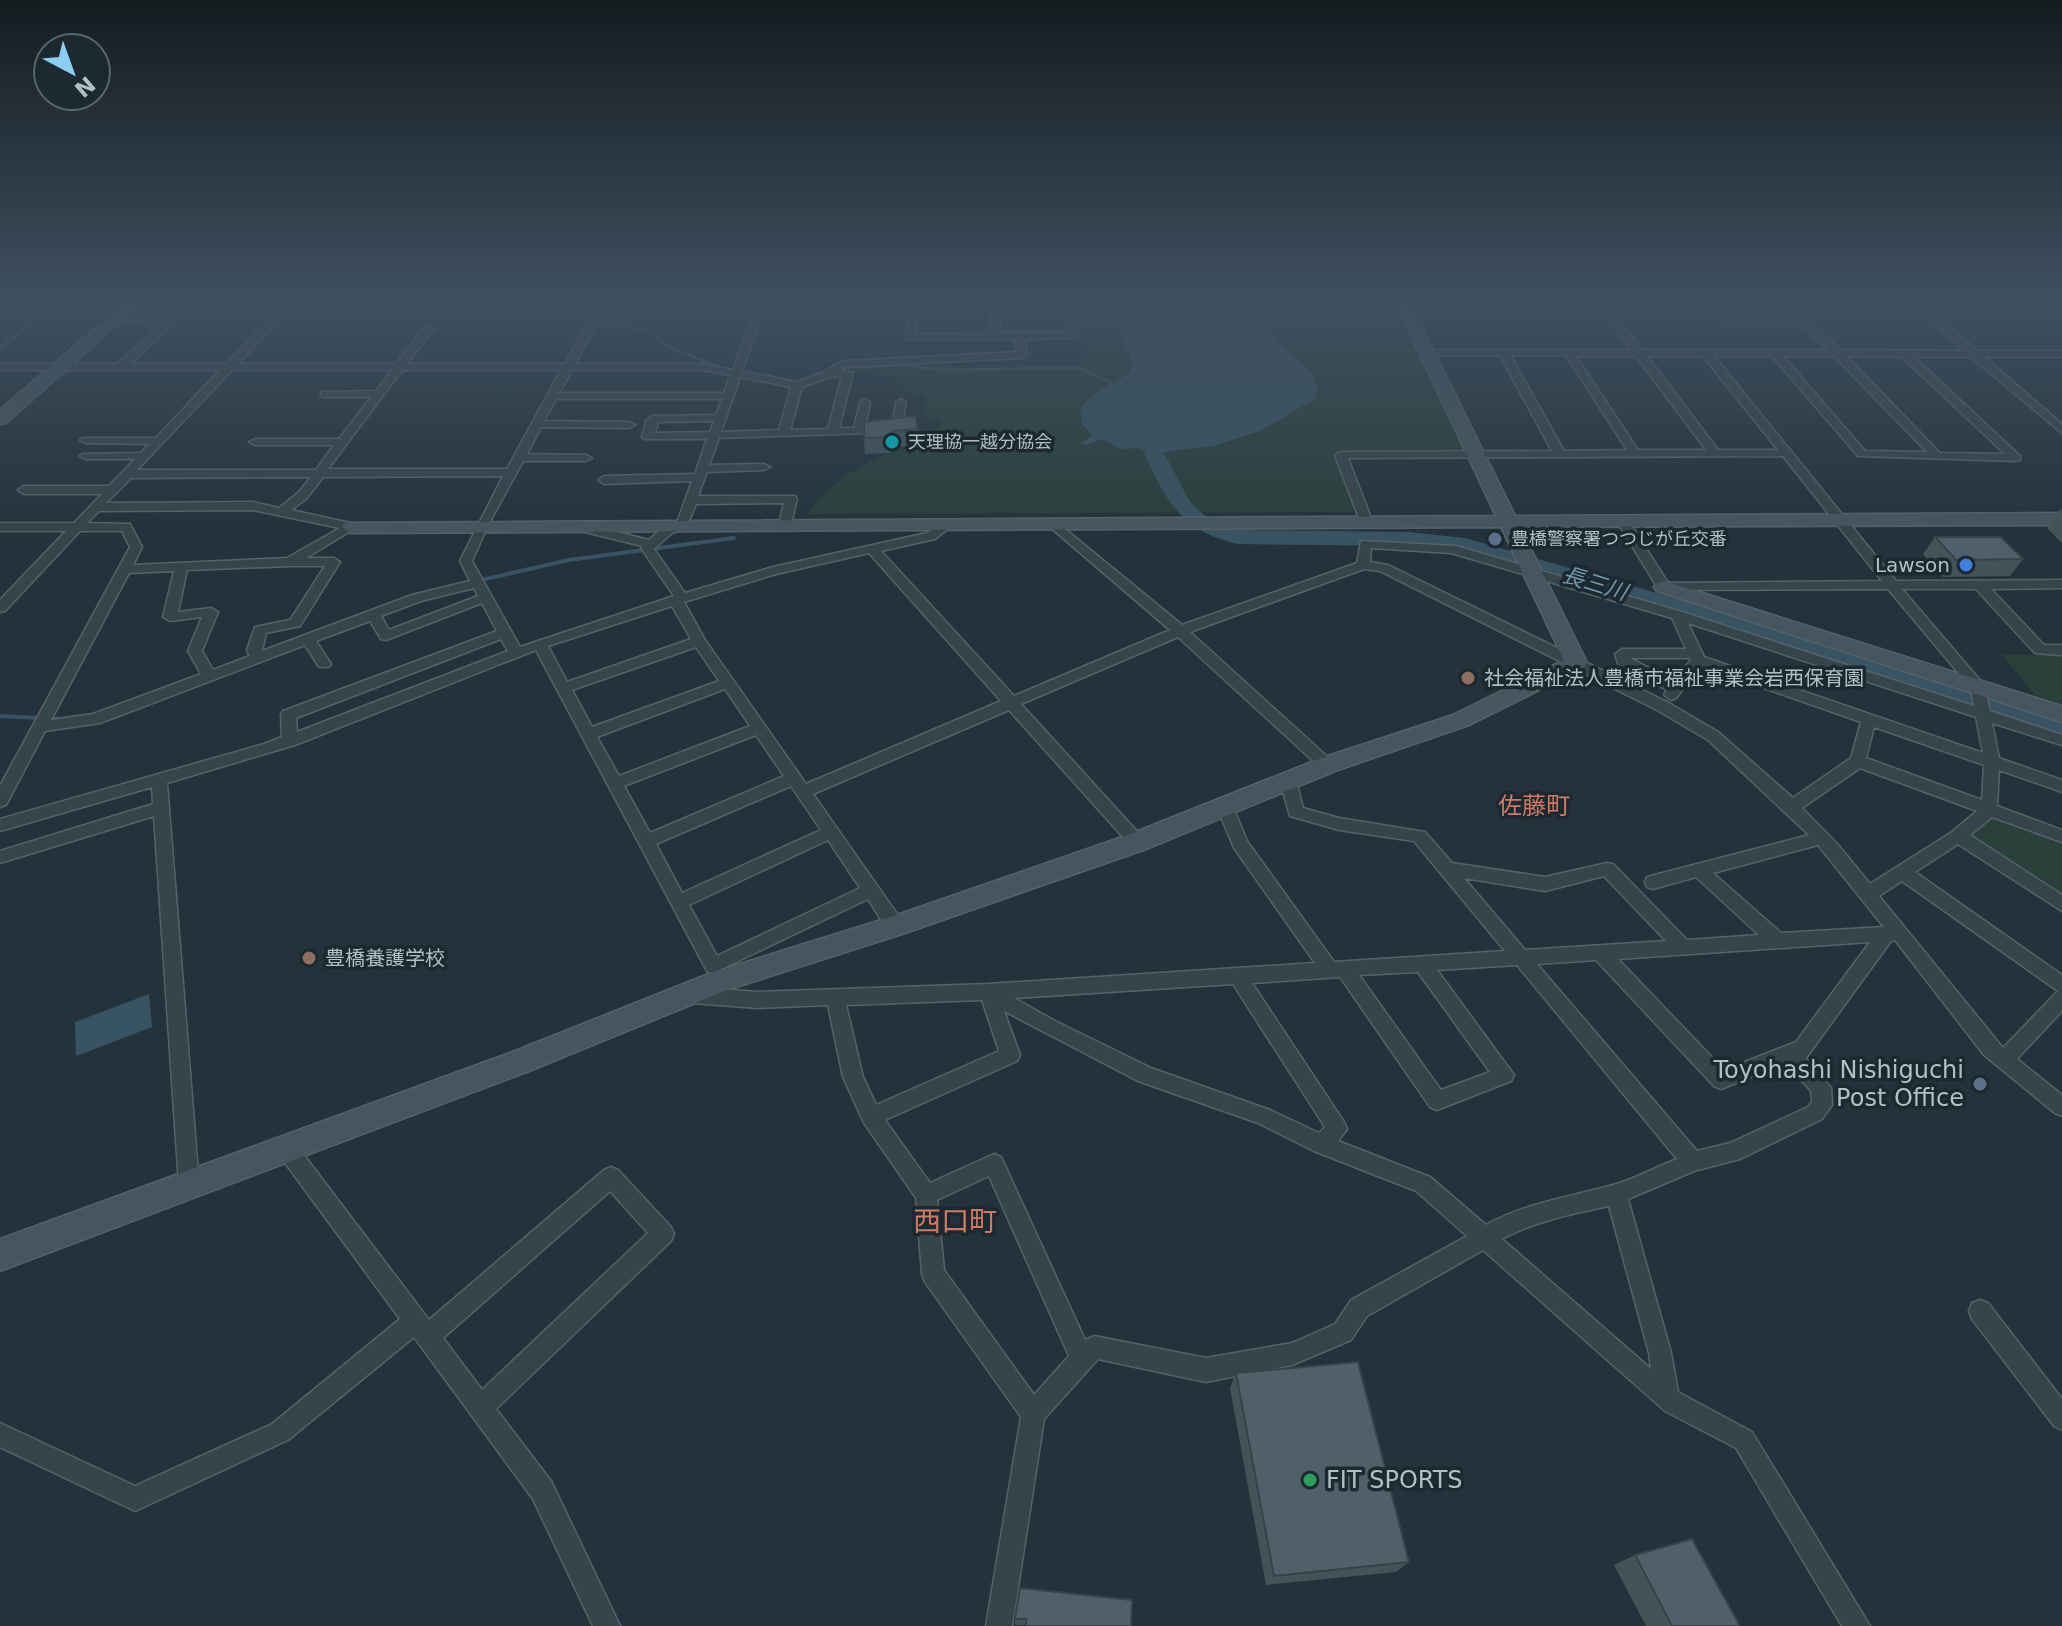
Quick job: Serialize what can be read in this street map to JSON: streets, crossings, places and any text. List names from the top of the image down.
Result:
{
  "districts": ["佐藤町", "西口町"],
  "water": ["長三川"],
  "places": [
    "天理協一越分協会",
    "豊橋警察署つつじが丘交番",
    "Lawson",
    "社会福祉法人豊橋市福祉事業会岩西保育園",
    "豊橋養護学校",
    "Toyohashi Nishiguchi Post Office",
    "FIT SPORTS"
  ],
  "north": "bottom right"
}
